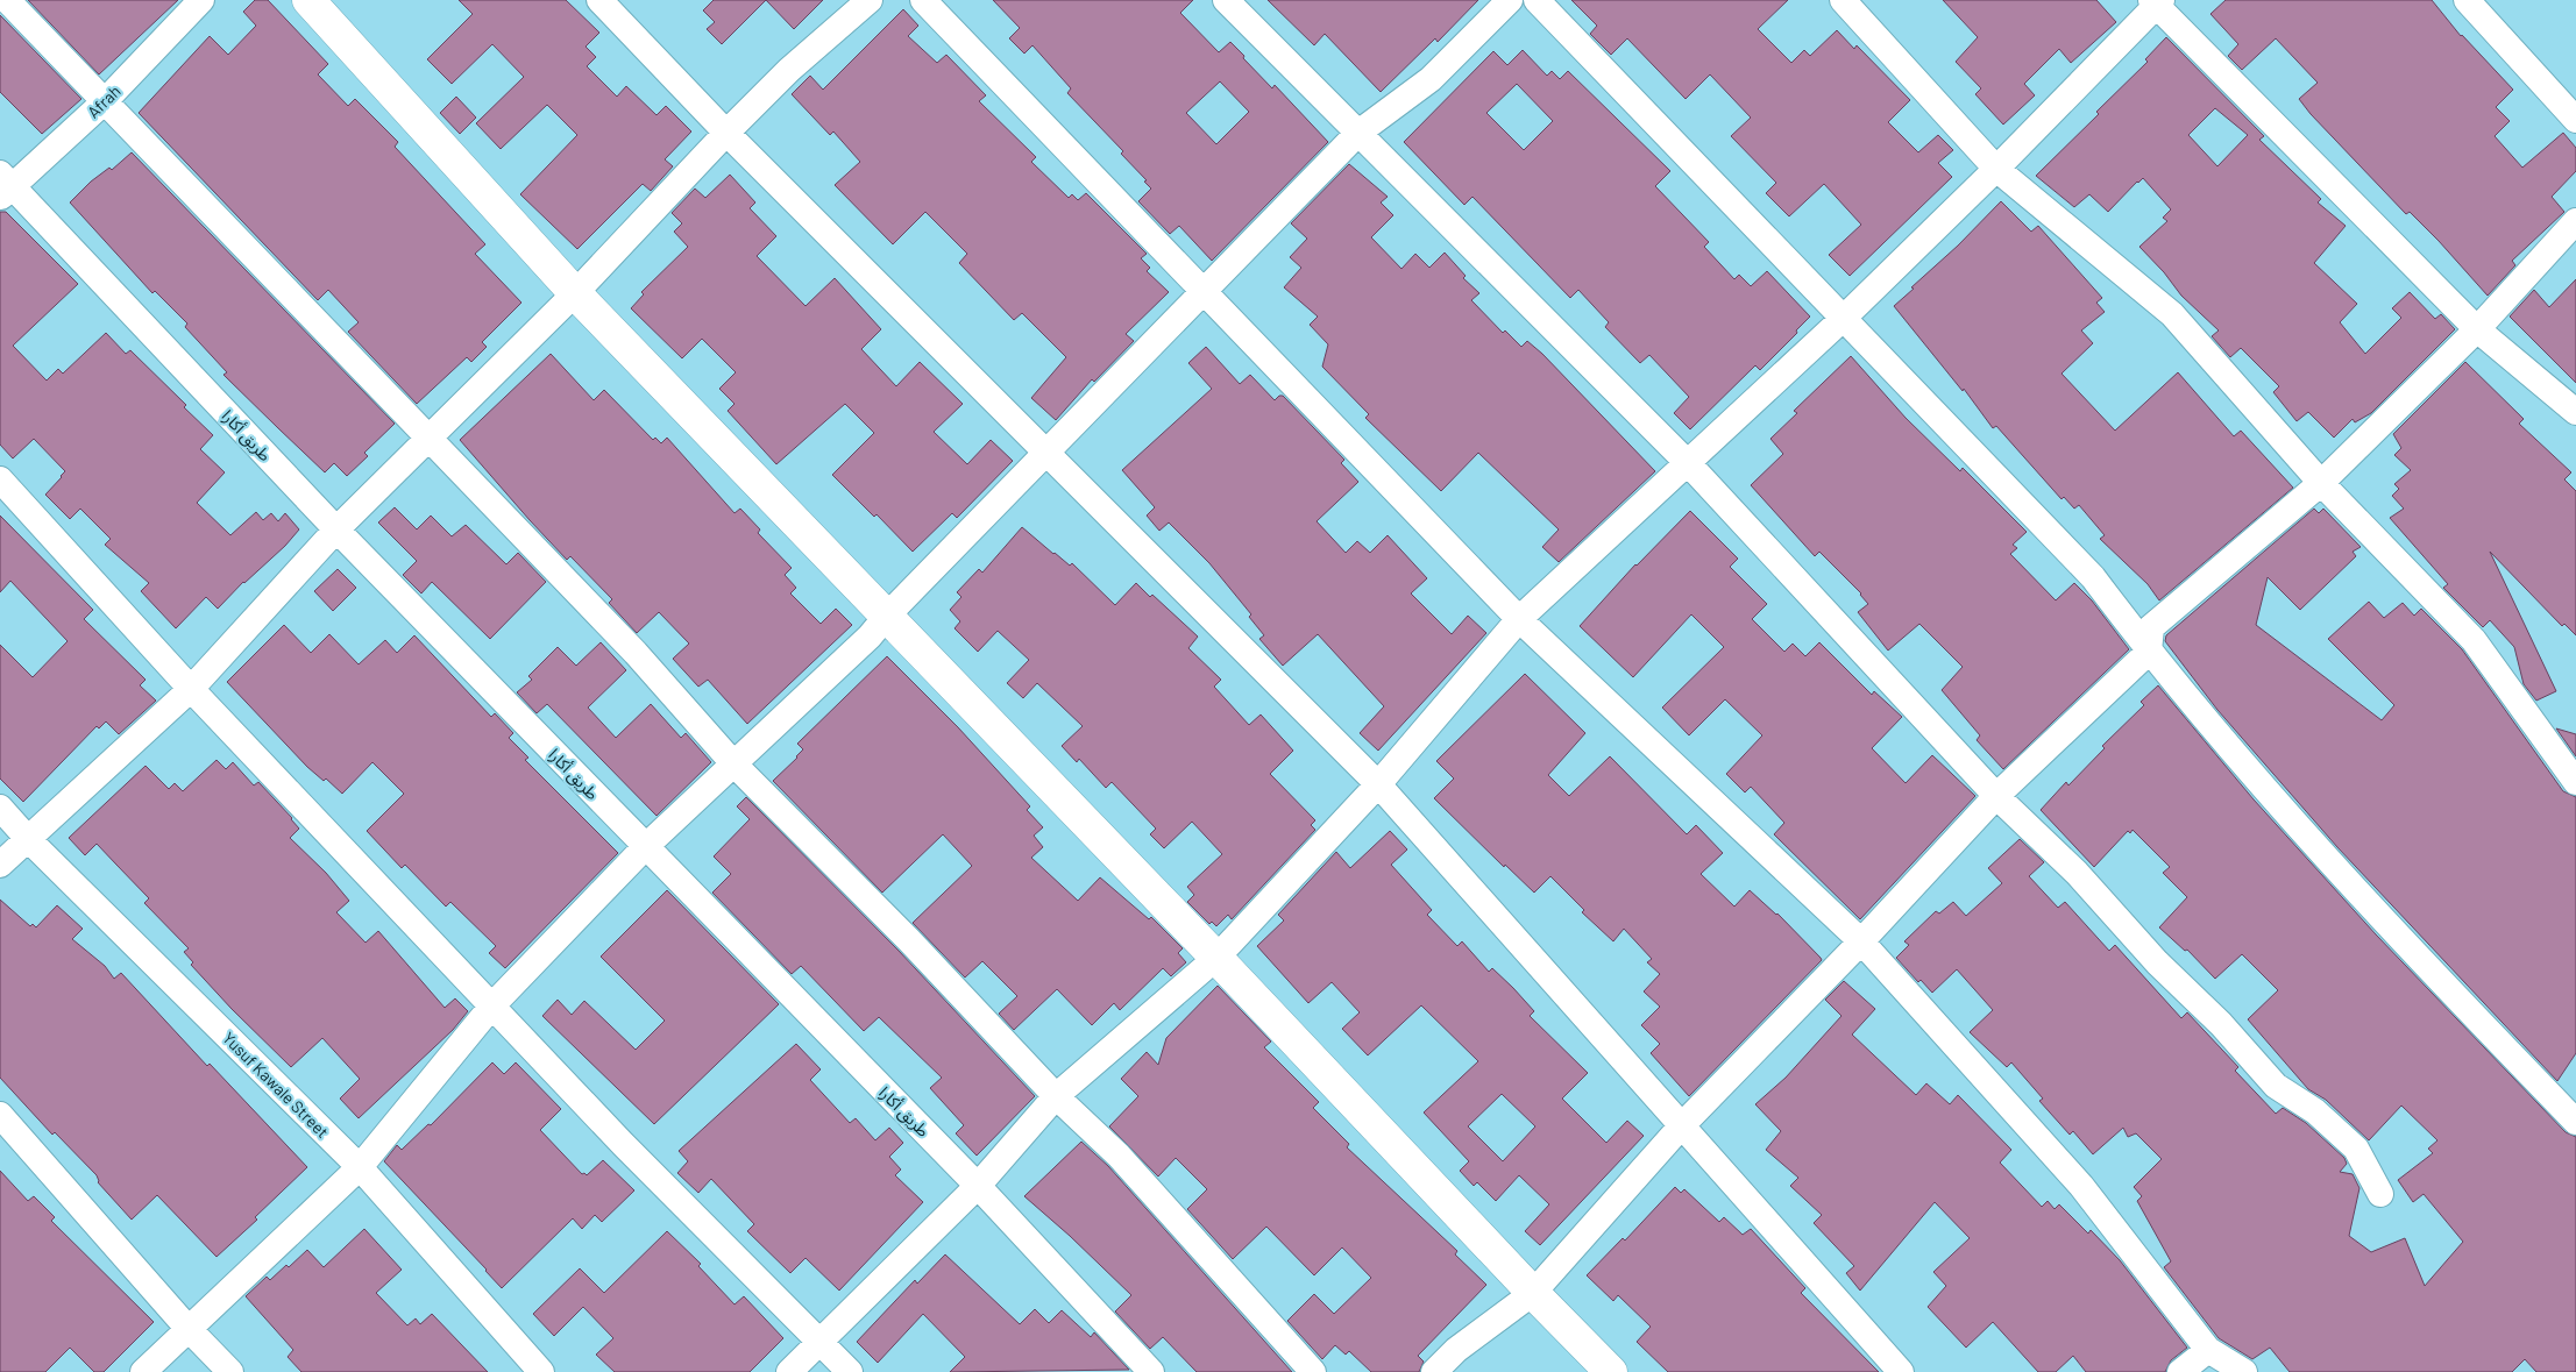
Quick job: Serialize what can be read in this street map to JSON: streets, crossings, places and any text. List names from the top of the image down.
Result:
{
  "streets": {
    "street": ["Afrah", "طريق أكارا", "Yusuf Kawale Street"]
  },
  "crossings": [
    ["Afrah", "طريق أكارا"]
  ]
}
